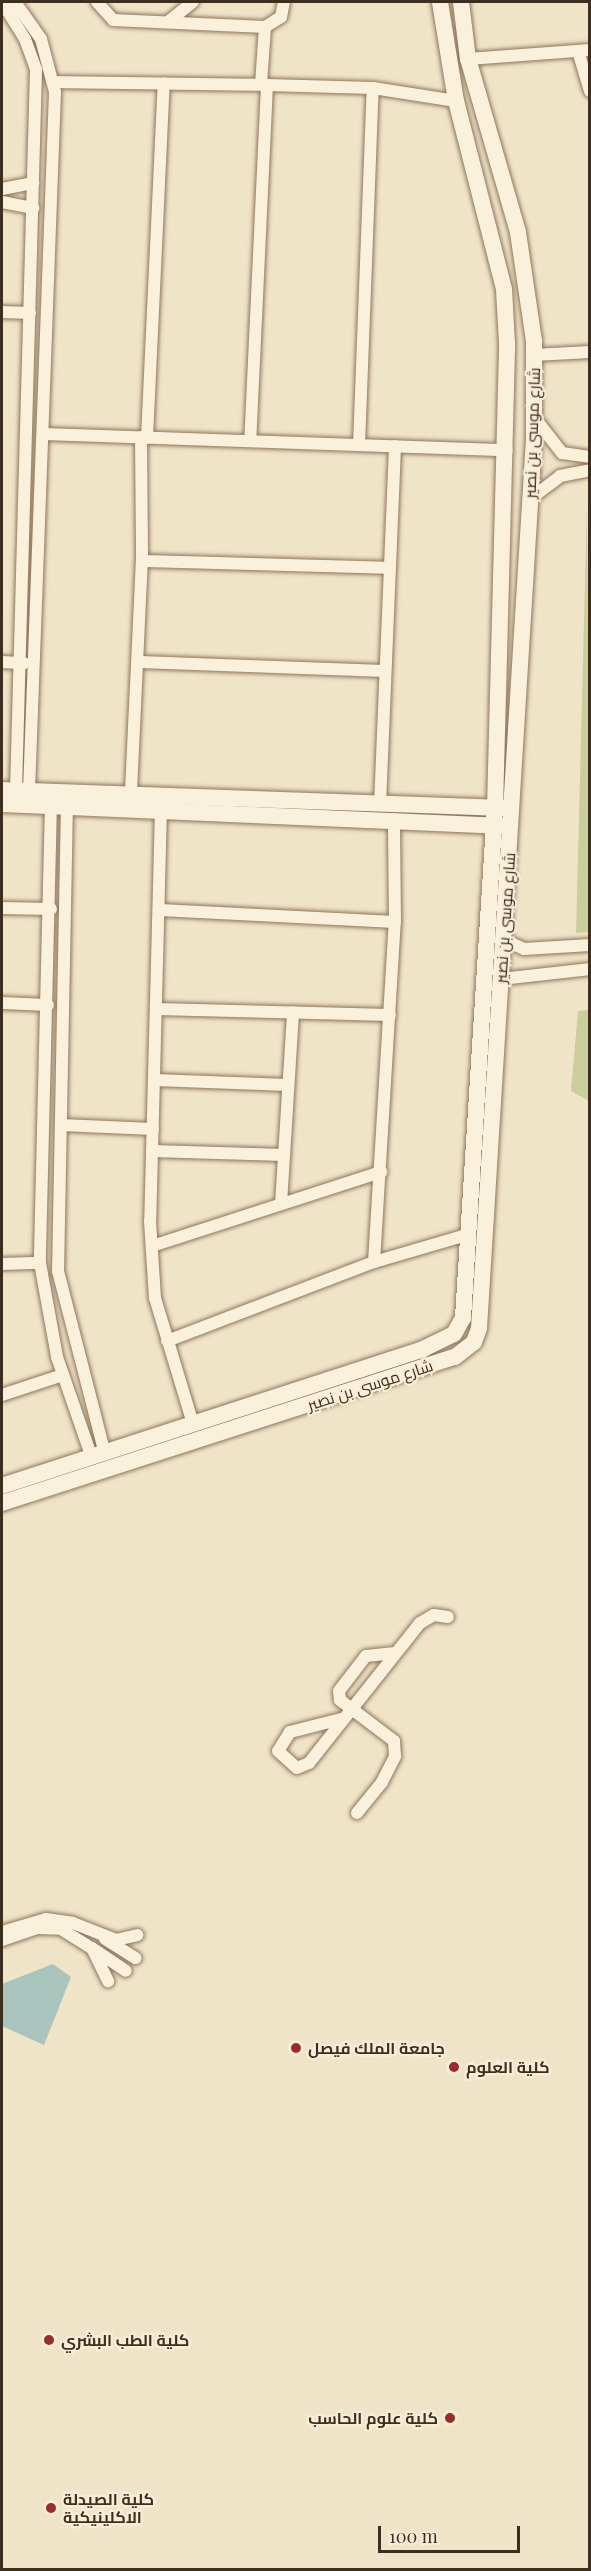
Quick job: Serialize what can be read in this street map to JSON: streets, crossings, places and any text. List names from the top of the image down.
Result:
{
  "streets": {
    "street": ["شارع موسى بن نصير"]
  },
  "places": [
    "جامعة الملك فيصل",
    "كلية العلوم",
    "كلية الطب البشري",
    "كلية علوم الحاسب",
    "كلية الصيدلة الاكلينيكية"
  ],
  "scale_bar": "100 m"
}
